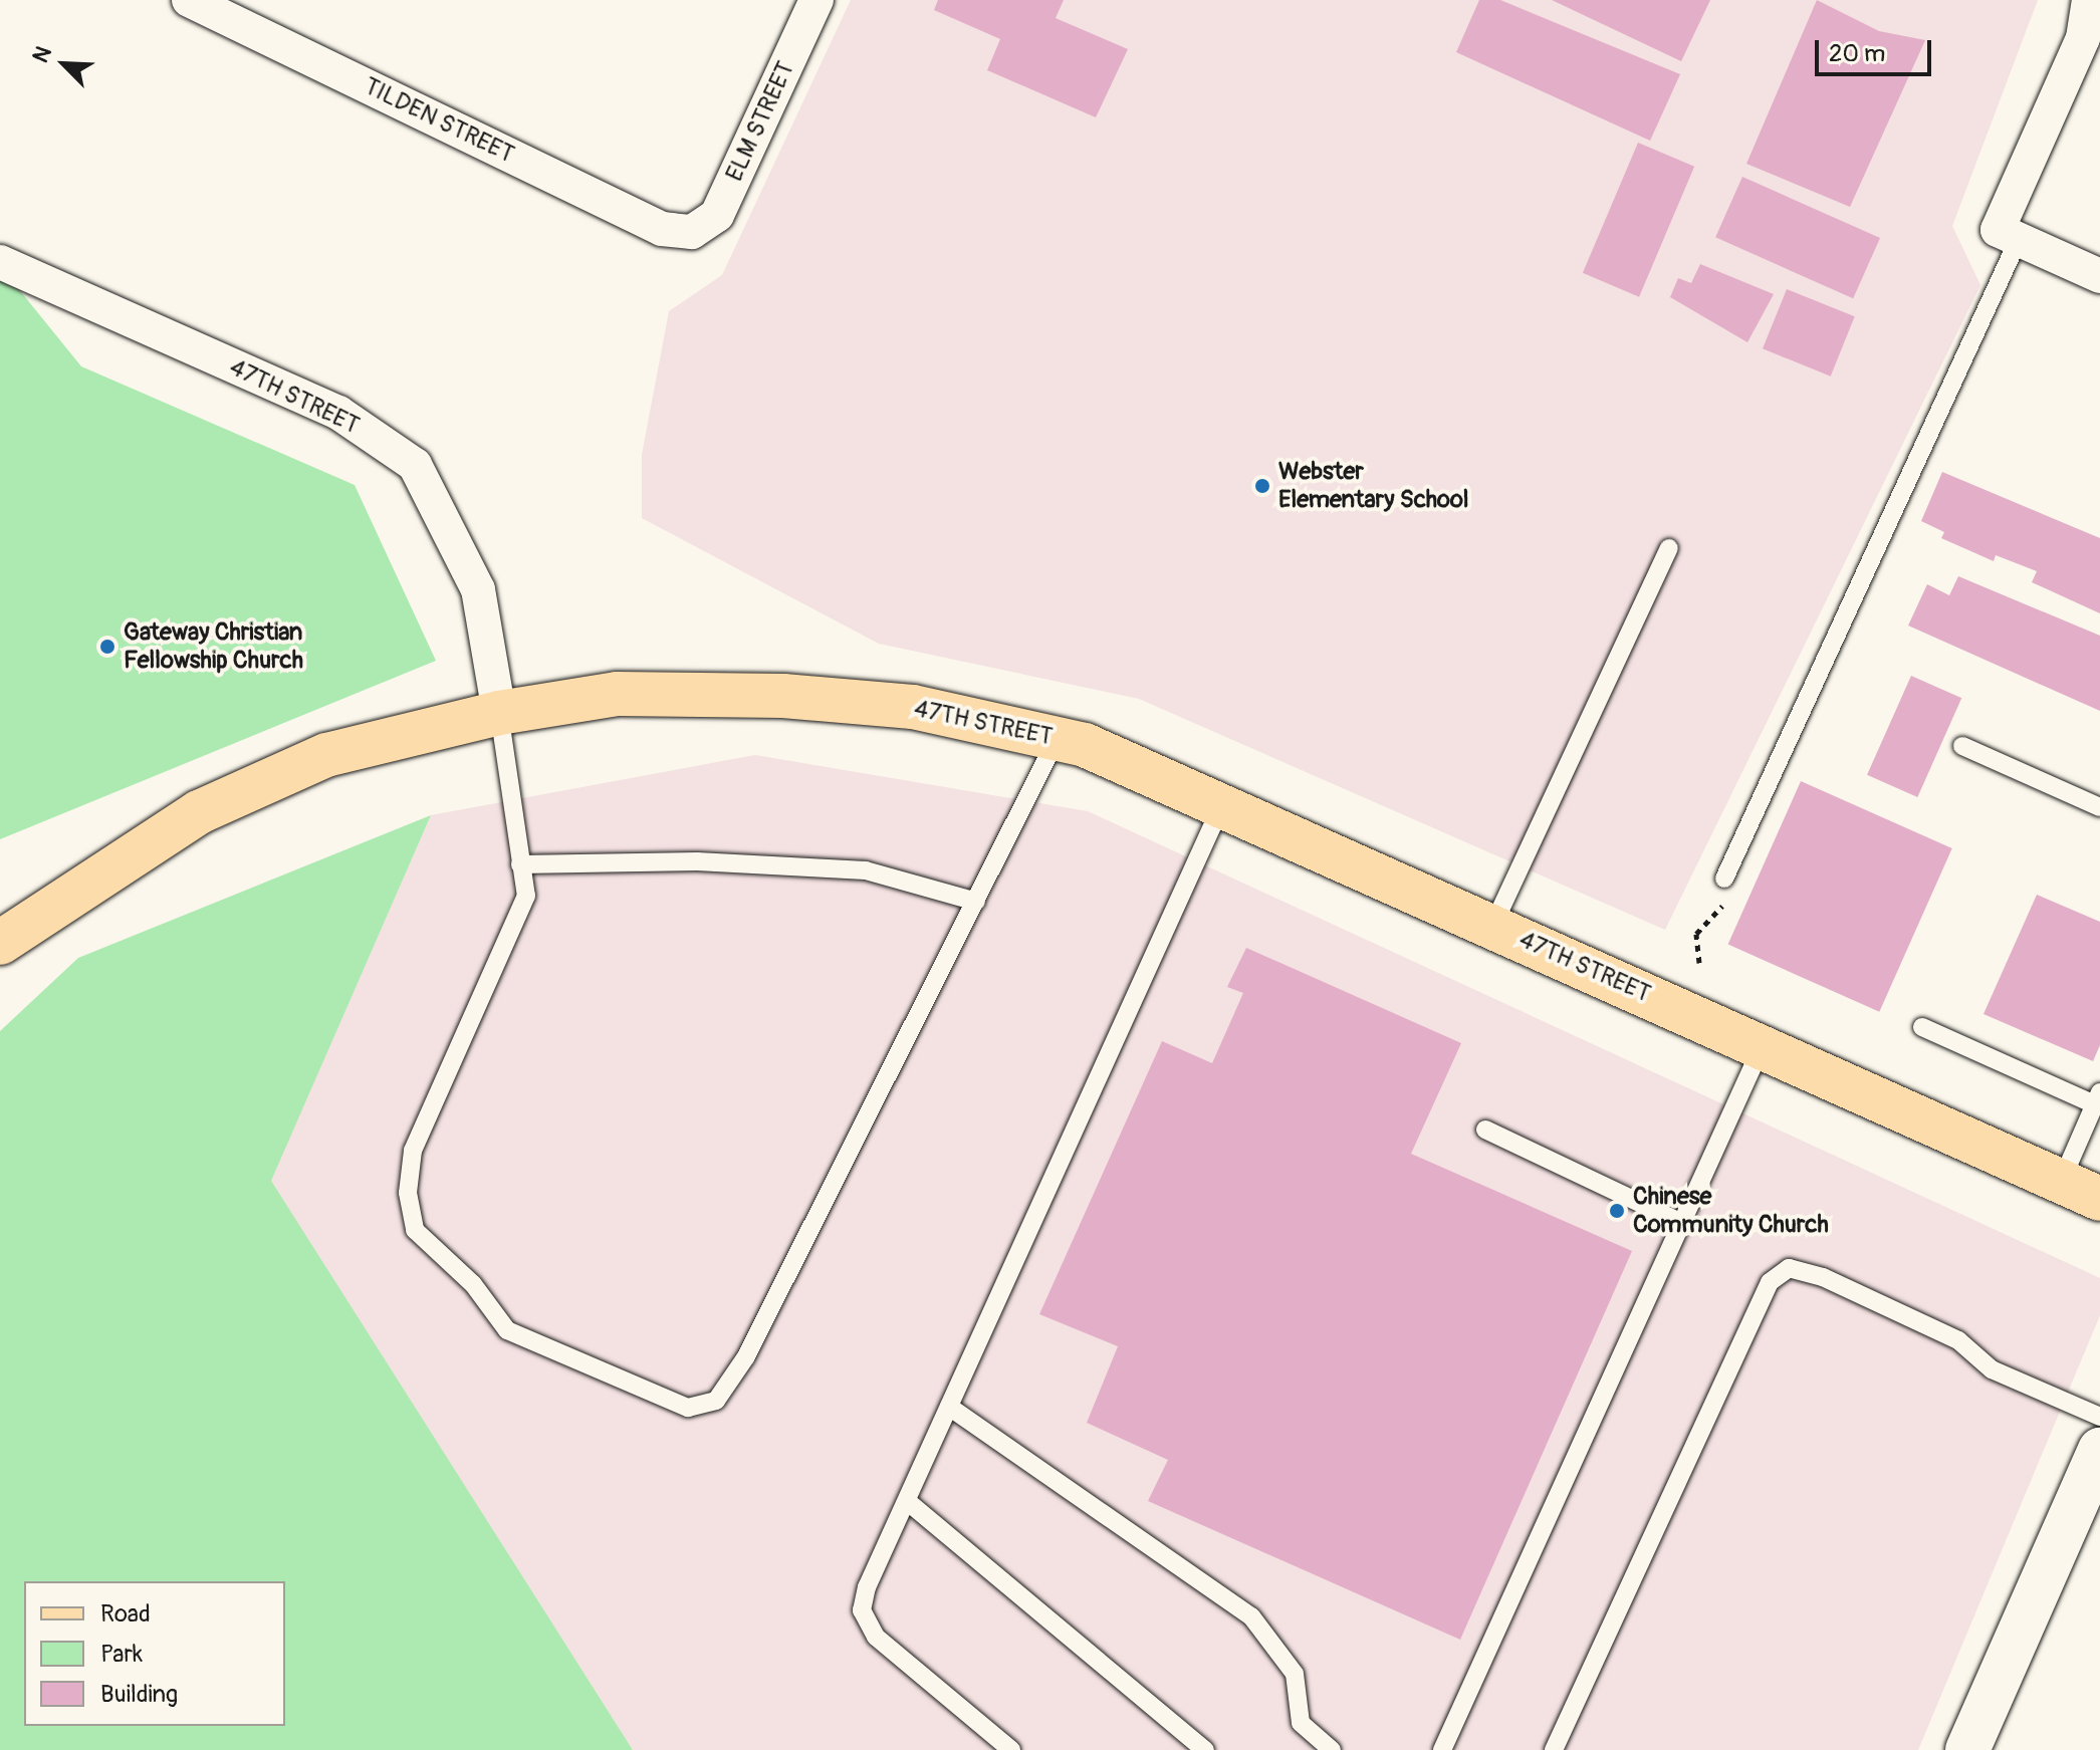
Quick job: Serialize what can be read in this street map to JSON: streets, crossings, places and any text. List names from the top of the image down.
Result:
{
  "streets": {
    "main road": ["47TH STREET"],
    "street": ["TILDEN STREET", "ELM STREET"]
  },
  "crossings": [
    ["TILDEN STREET", "ELM STREET"]
  ],
  "places": ["Webster Elementary School", "Gateway Christian Fellowship Church", "Chinese Community Church"],
  "legend": ["Road", "Park", "Building"],
  "scale_bar": "20 m",
  "north": "top left"
}
